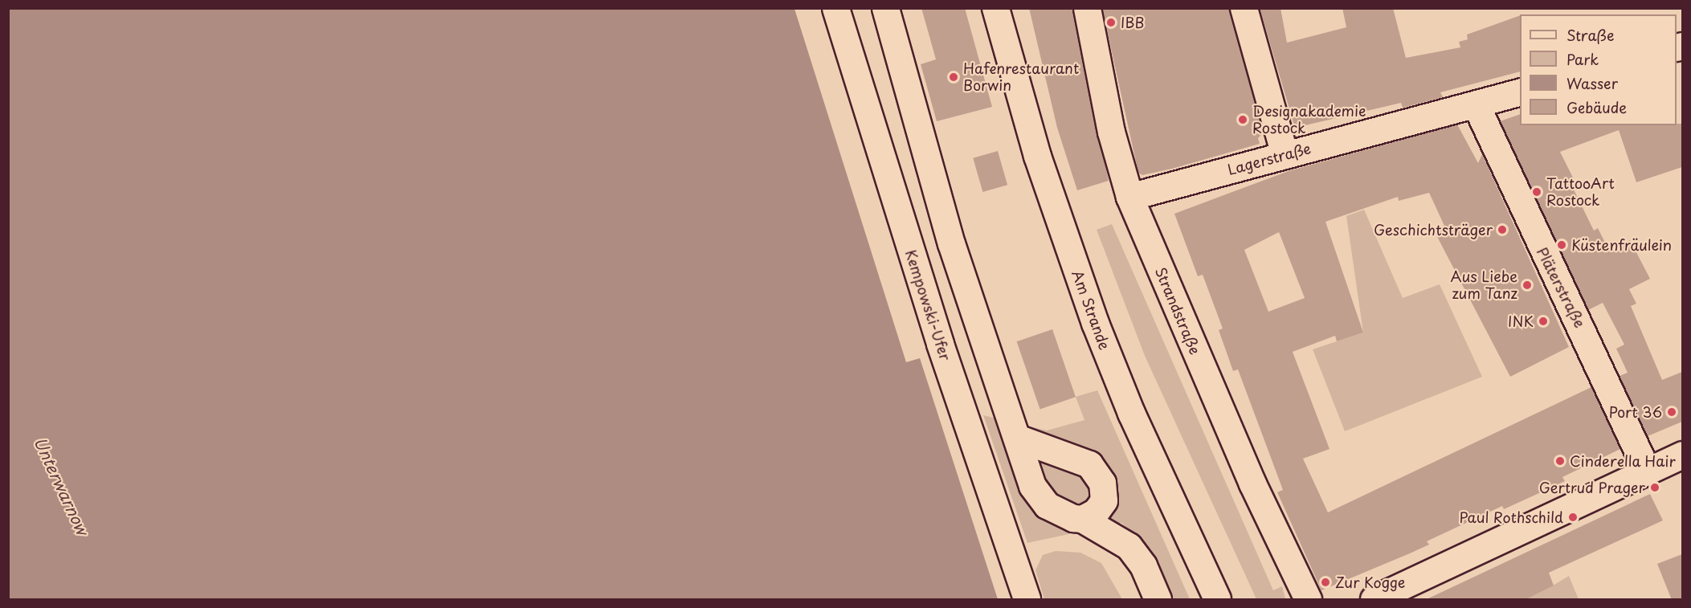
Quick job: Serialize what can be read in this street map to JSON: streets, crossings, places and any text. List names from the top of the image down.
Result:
{
  "streets": {
    "street": [
      "Lagerstraße",
      "Pläterstraße",
      "Kempowski-Ufer",
      "Am Strande",
      "Strandstraße"
    ]
  },
  "crossings": [
    ["Lagerstraße", "Pläterstraße"],
    ["Lagerstraße", "Strandstraße"]
  ],
  "water": ["Unterwarnow"],
  "places": [
    "IBB",
    "Hafenrestaurant Borwin",
    "Designakademie Rostock",
    "TattooArt Rostock",
    "Geschichtsträger",
    "Küstenfräulein",
    "Aus Liebe zum Tanz",
    "INK",
    "Port 36",
    "Cinderella Hair",
    "Gertrud Prager",
    "Paul Rothschild",
    "Zur Kogge"
  ],
  "legend": [
    "Straße",
    "Park",
    "Wasser",
    "Gebäude"
  ]
}
